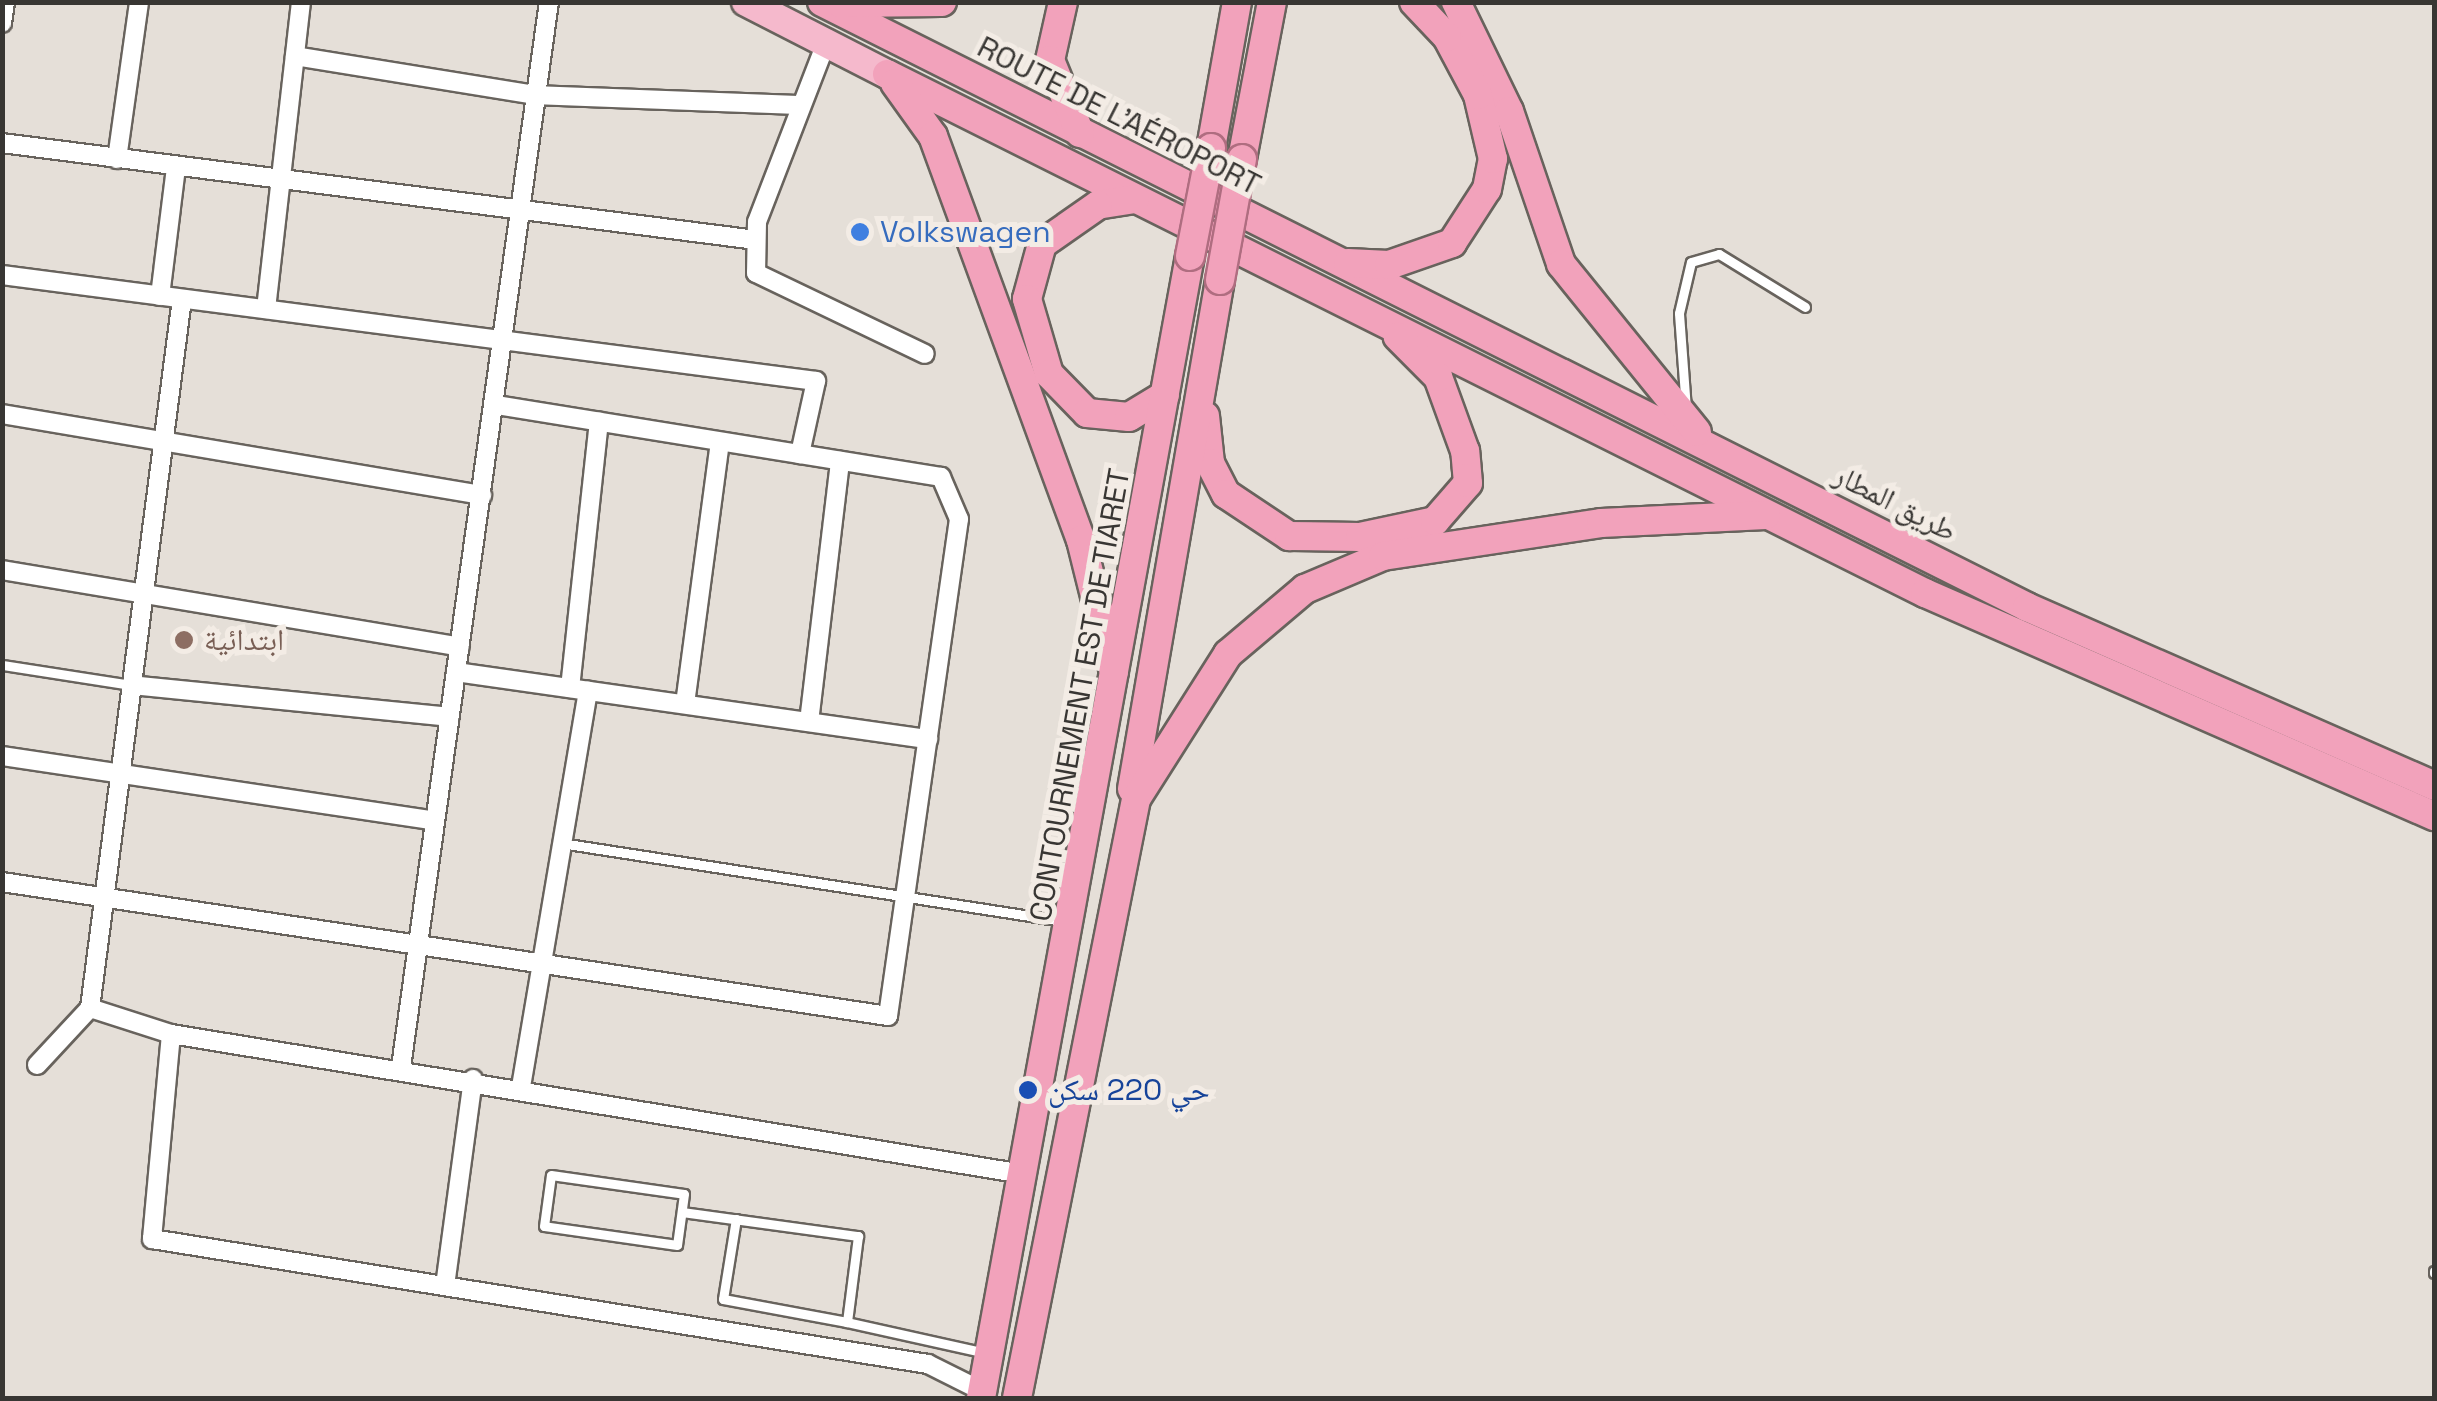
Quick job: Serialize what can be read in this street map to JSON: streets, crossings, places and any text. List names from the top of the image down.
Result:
{
  "streets": {
    "highway": ["ROUTE DE L'AÉROPORT", "طريق المطار", "CONTOURNEMENT EST DE TIARET"]
  },
  "crossings": [
    ["ROUTE DE L'AÉROPORT", "طريق المطار"]
  ],
  "places": ["Volkswagen", "ابتدائية", "حي 220 سكن"]
}
